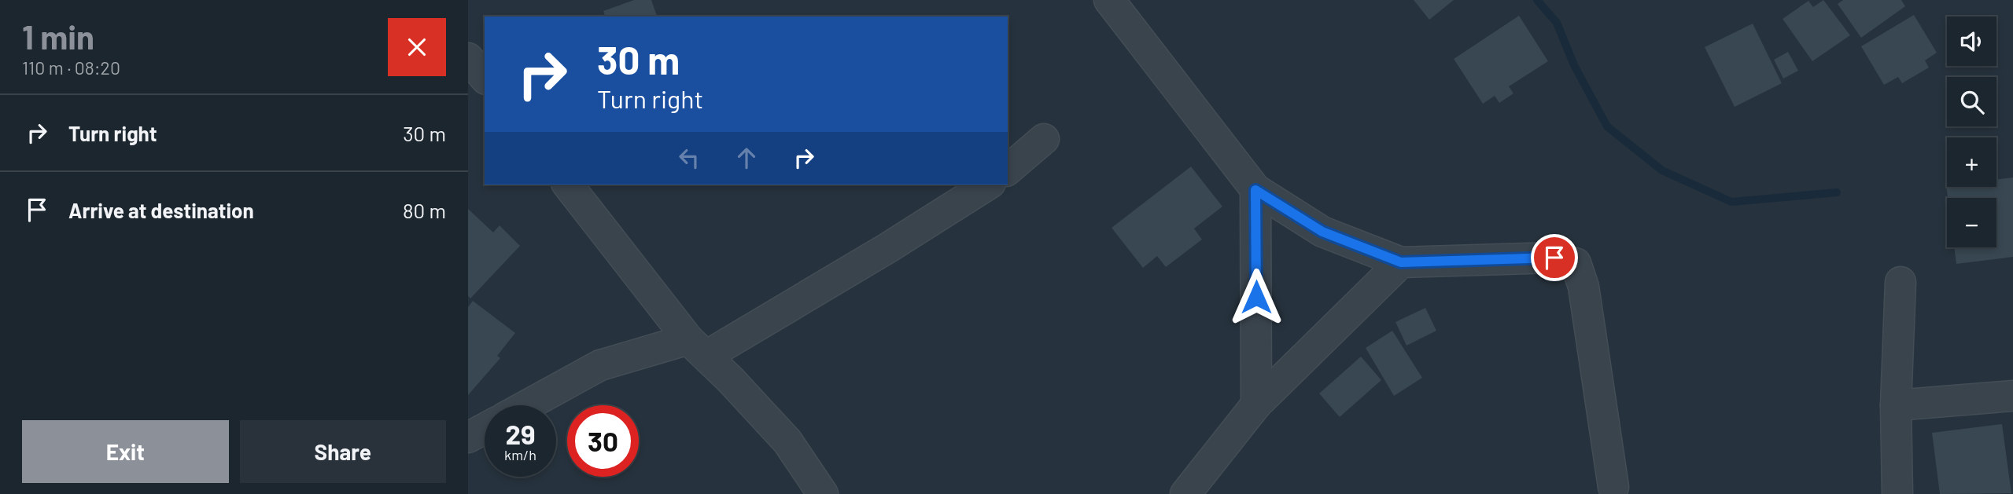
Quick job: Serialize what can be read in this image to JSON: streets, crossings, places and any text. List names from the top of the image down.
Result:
{
  "page": {
    "heading": ["1 min", "110 m · 08:20"],
    "map_buttons": ["+", "−"],
    "turn": ["30 m", "Turn right"],
    "list": [
      {
        "name": "Turn right",
        "value": "30 m"
      },
      {
        "name": "Arrive at destination",
        "value": "80 m"
      }
    ],
    "speed": "29 km/h",
    "limit": "30",
    "buttons": ["Exit", "Share"]
  }
}
